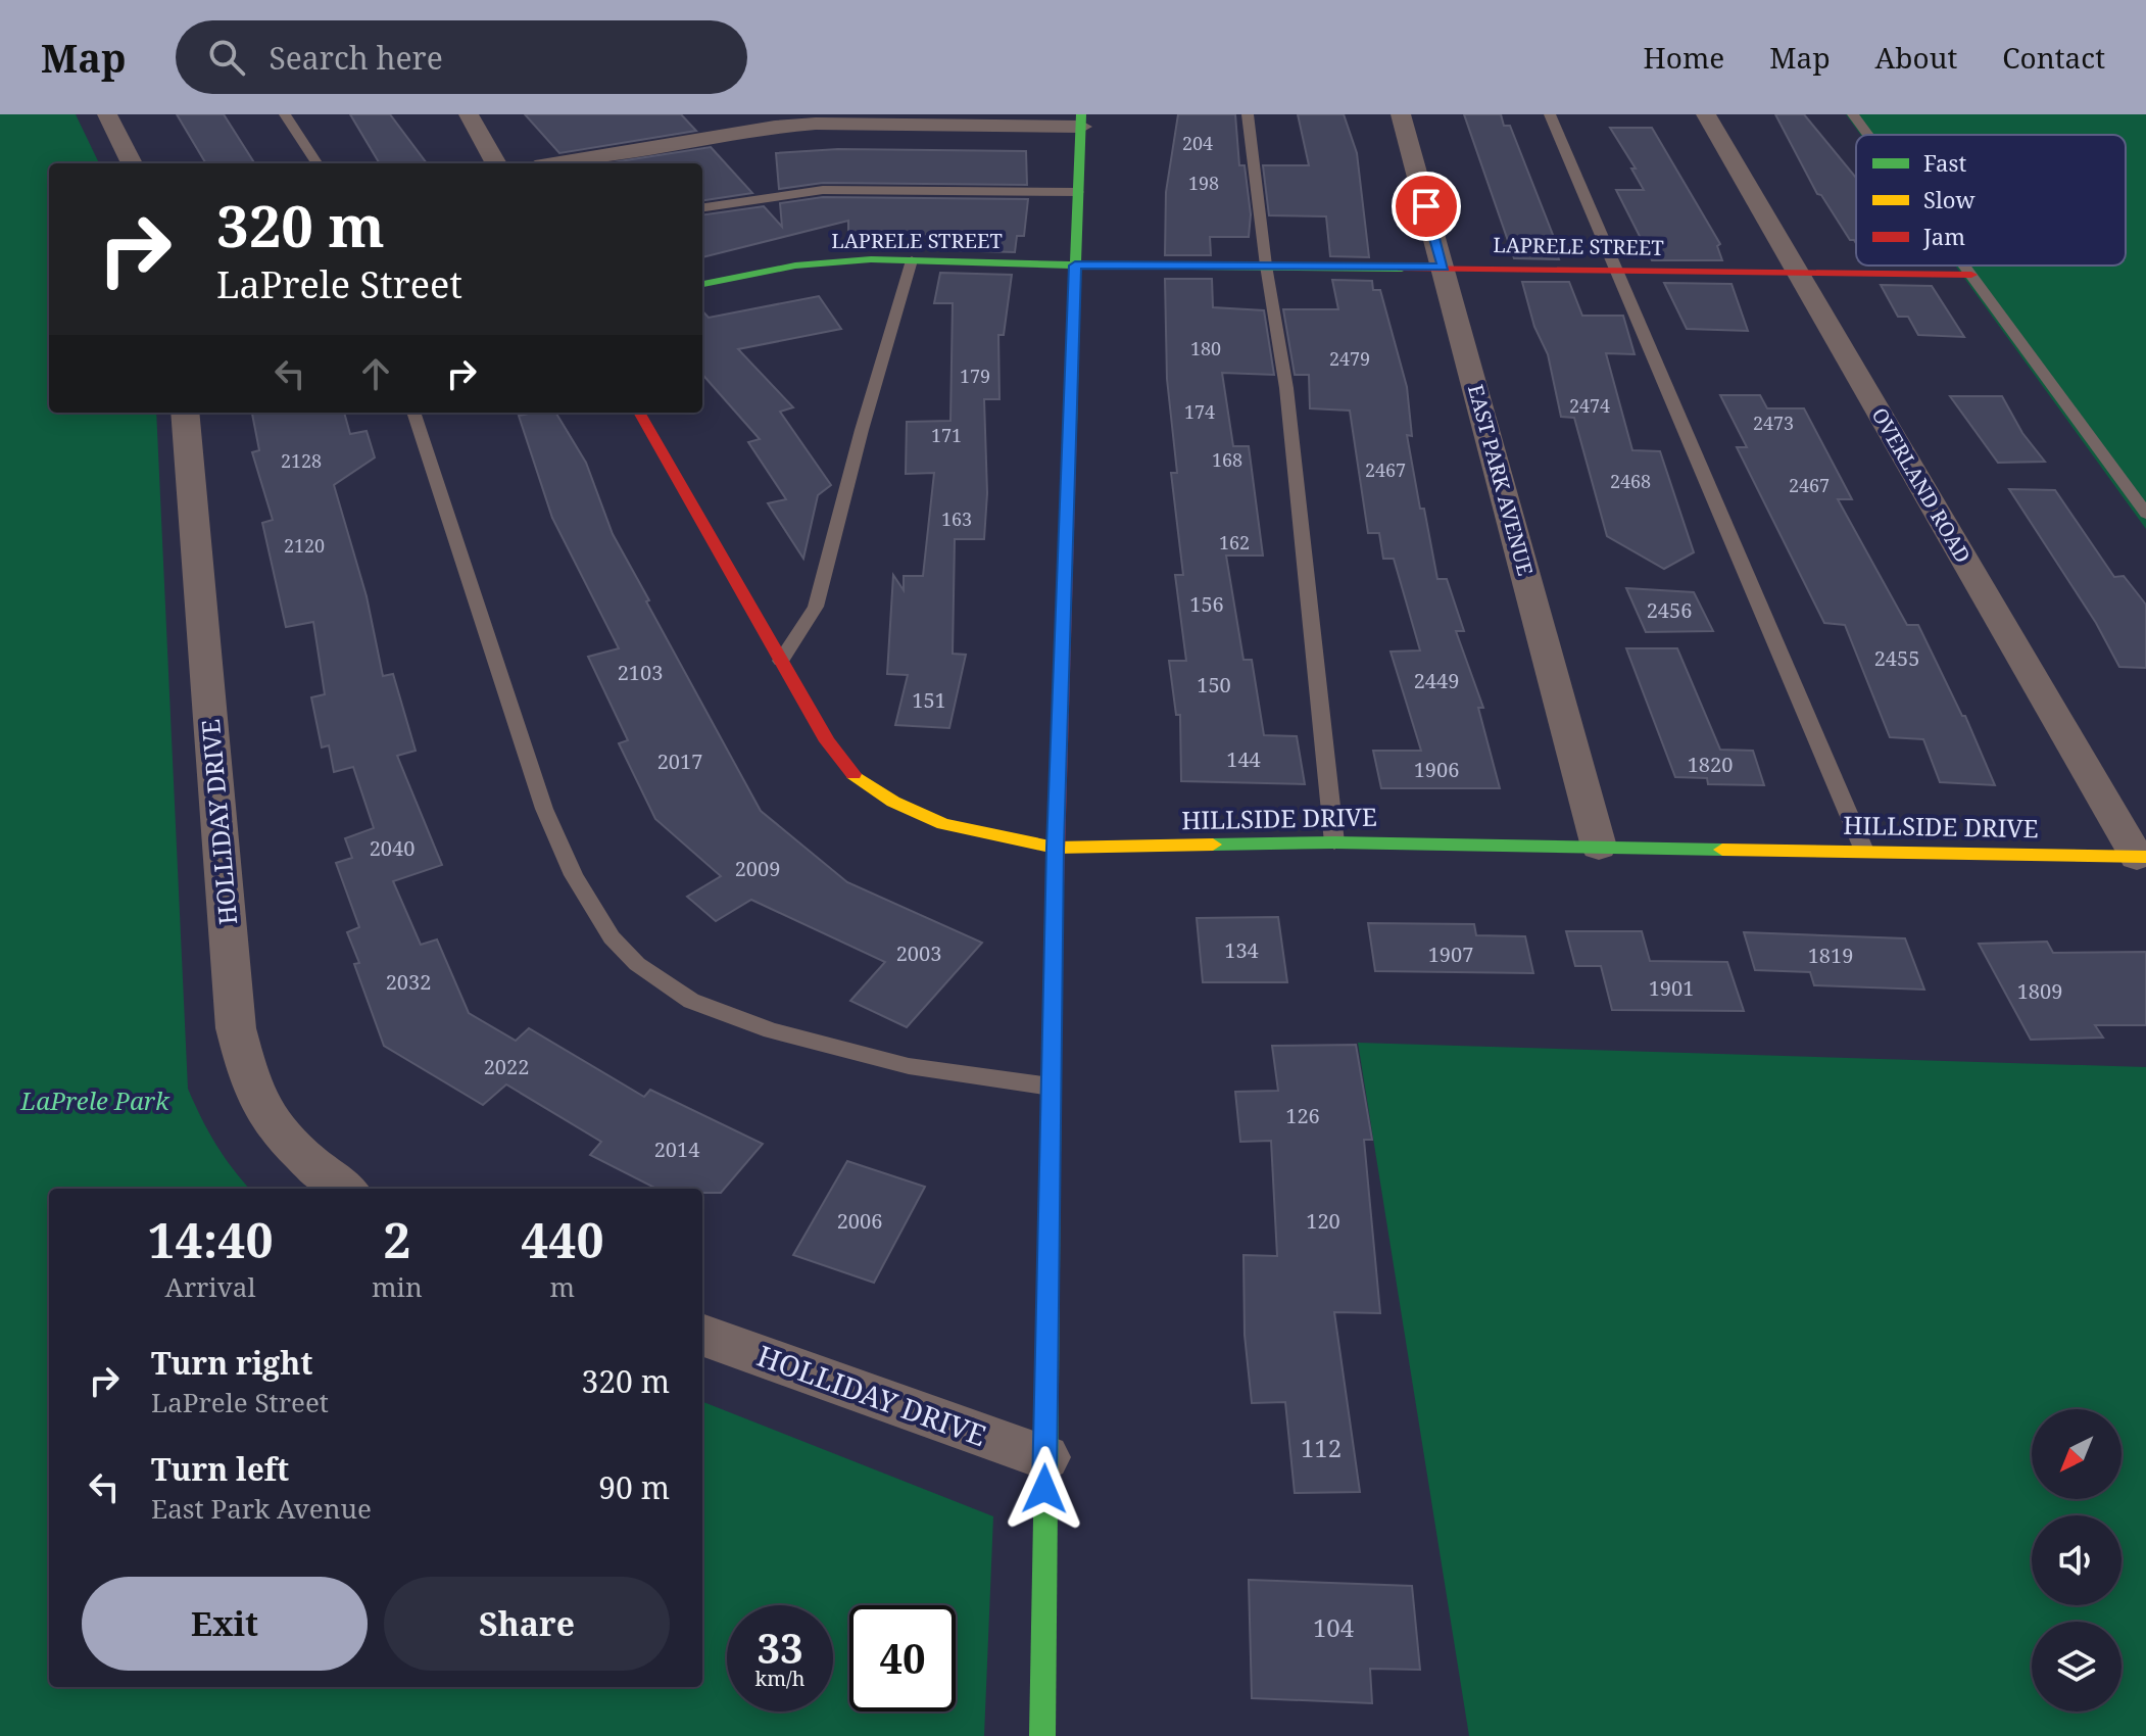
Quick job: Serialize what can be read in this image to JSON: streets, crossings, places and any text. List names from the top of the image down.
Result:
{
  "streets": {
    "street": [
      "LAPRELE STREET",
      "EAST PARK AVENUE",
      "OVERLAND ROAD",
      "HILLSIDE DRIVE",
      "HOLLIDAY DRIVE"
    ]
  },
  "crossings": [
    ["LAPRELE STREET", "EAST PARK AVENUE"],
    ["LAPRELE STREET", "OVERLAND ROAD"],
    ["EAST PARK AVENUE", "HILLSIDE DRIVE"],
    ["OVERLAND ROAD", "HILLSIDE DRIVE"]
  ],
  "parks": ["LaPrele Park"],
  "house_numbers": [
    "204",
    "198",
    "180",
    "2479",
    "179",
    "2474",
    "174",
    "2473",
    "171",
    "168",
    "2128",
    "2467",
    "2468",
    "2467",
    "163",
    "162",
    "2120",
    "156",
    "2456",
    "2455",
    "2103",
    "2449",
    "150",
    "151",
    "144",
    "2017",
    "1820",
    "1906",
    "2040",
    "2009",
    "134",
    "2003",
    "1907",
    "1819",
    "2032",
    "1901",
    "1809",
    "2022",
    "126",
    "2014",
    "2006",
    "120",
    "112",
    "104"
  ],
  "legend": ["Fast", "Slow", "Jam"],
  "north": "bottom left",
  "page": {
    "header": "Map",
    "search": "Search here",
    "nav": [
      "Home",
      "Map",
      "About",
      "Contact"
    ],
    "turn": ["320 m", "LaPrele Street"],
    "eta": [
      "14:40",
      "Arrival",
      "2",
      "min",
      "440",
      "m"
    ],
    "list": [
      {
        "name": "Turn right",
        "note": "LaPrele Street",
        "value": "320 m"
      },
      {
        "name": "Turn left",
        "note": "East Park Avenue",
        "value": "90 m"
      }
    ],
    "buttons": ["Exit", "Share"],
    "speed": "33 km/h",
    "limit": "40"
  }
}
